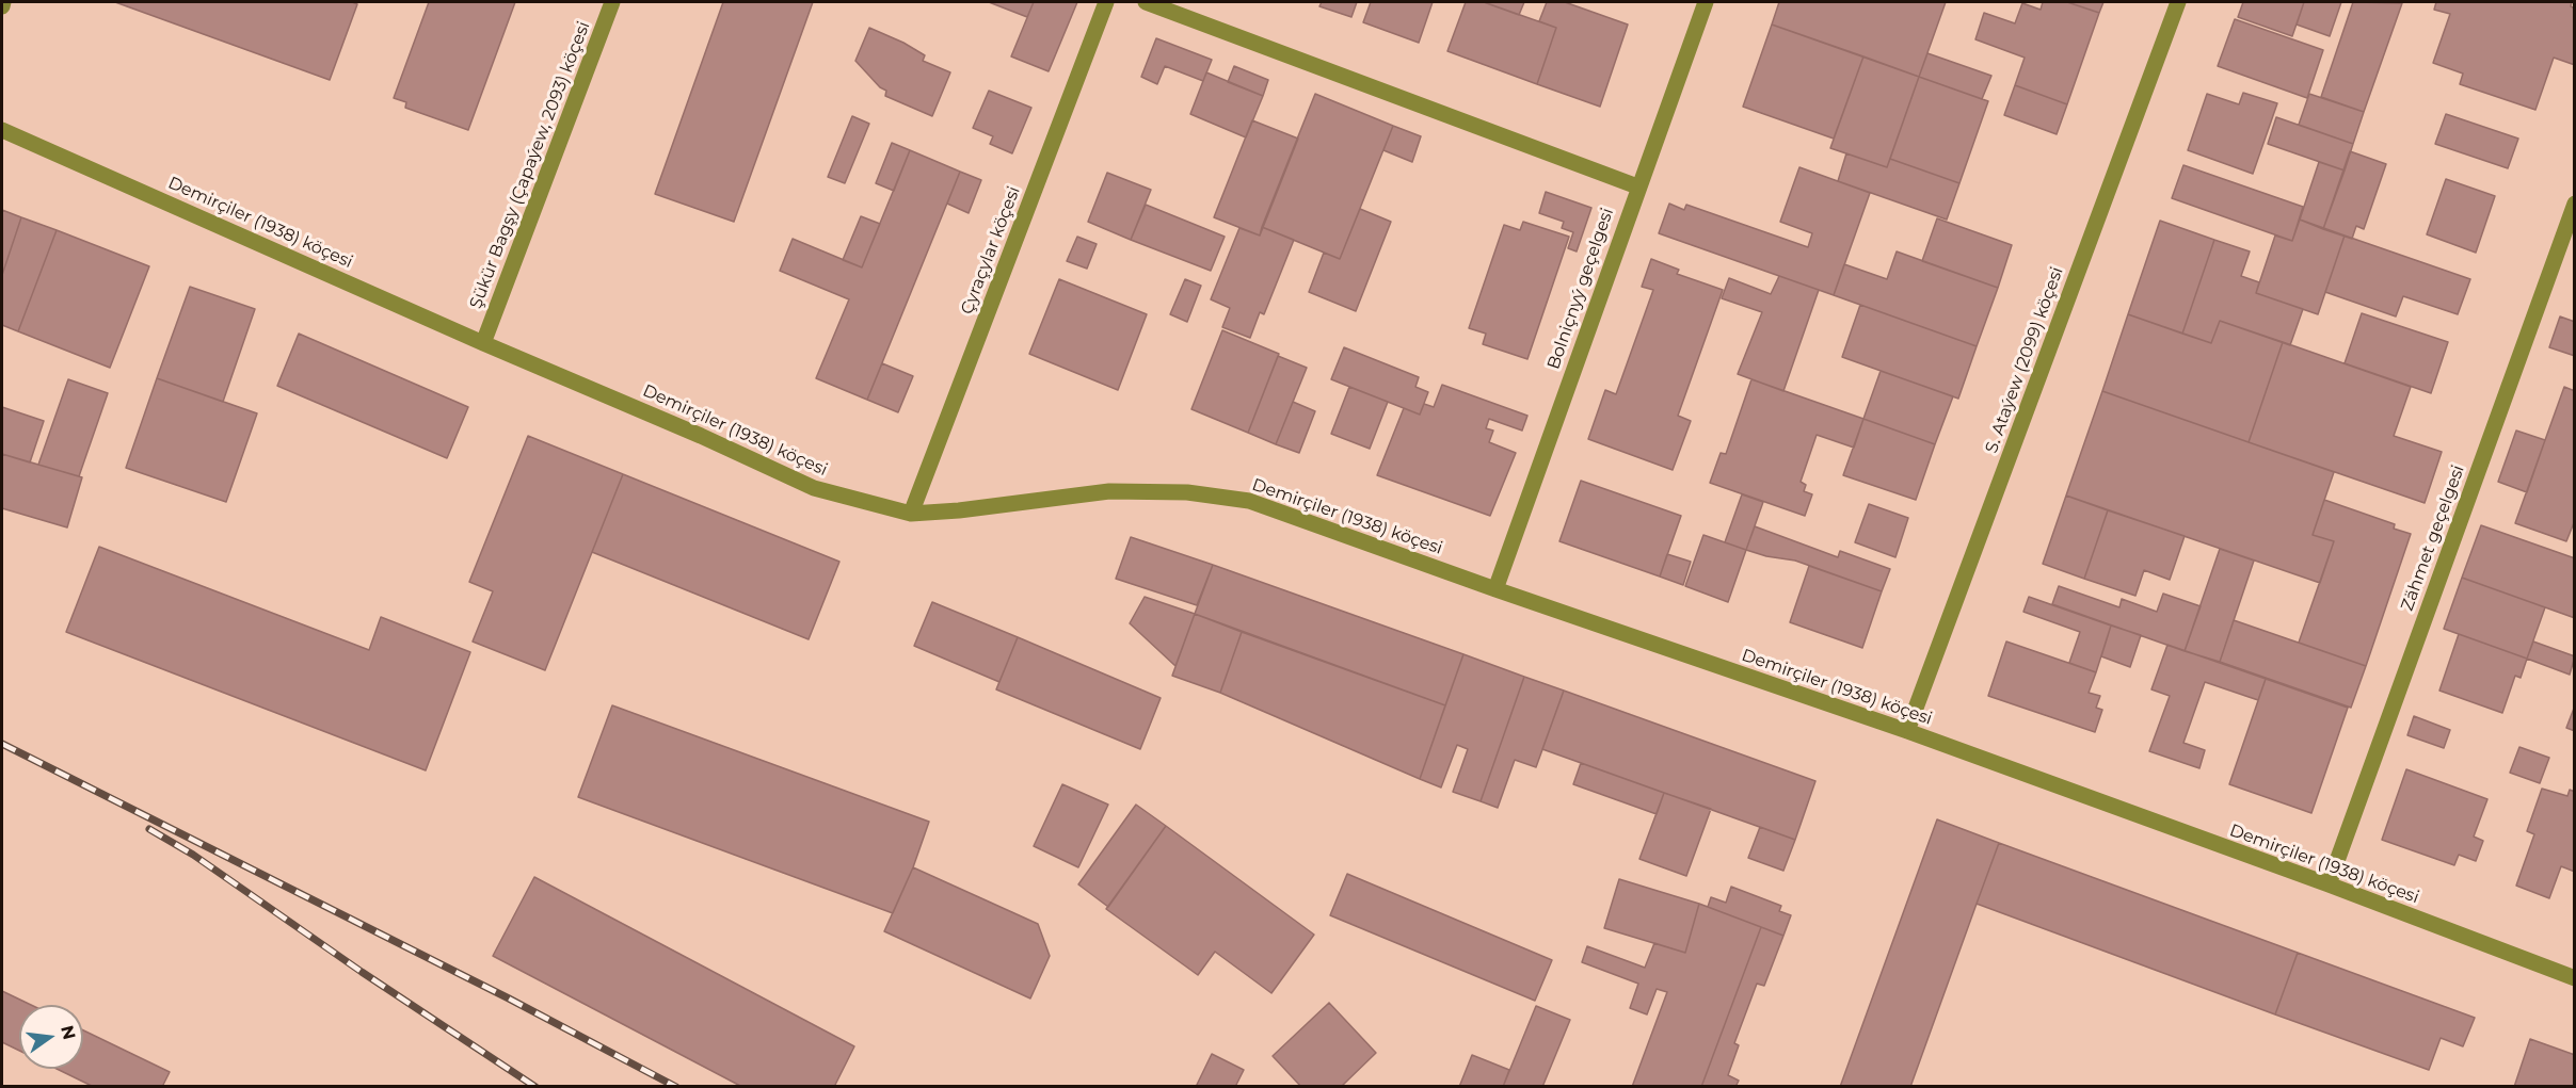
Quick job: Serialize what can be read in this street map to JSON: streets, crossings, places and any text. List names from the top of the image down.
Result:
{
  "streets": {
    "street": [
      "Şükür Bagşy (Çapaýew, 2093) köçesi",
      "Demirçiler (1938) köçesi",
      "Çyraçylar köçesi",
      "Bolniçnyý geçelgesi",
      "S. Ataýew (2099) köçesi",
      "Zähmet geçelgesi"
    ]
  },
  "crossings": [
    ["Şükür Bagşy (Çapaýew, 2093) köçesi", "Demirçiler (1938) köçesi"],
    ["Demirçiler (1938) köçesi", "Çyraçylar köçesi"],
    ["Demirçiler (1938) köçesi", "Bolniçnyý geçelgesi"],
    ["Demirçiler (1938) köçesi", "S. Ataýew (2099) köçesi"],
    ["Demirçiler (1938) köçesi", "Zähmet geçelgesi"]
  ],
  "north": "right"
}
